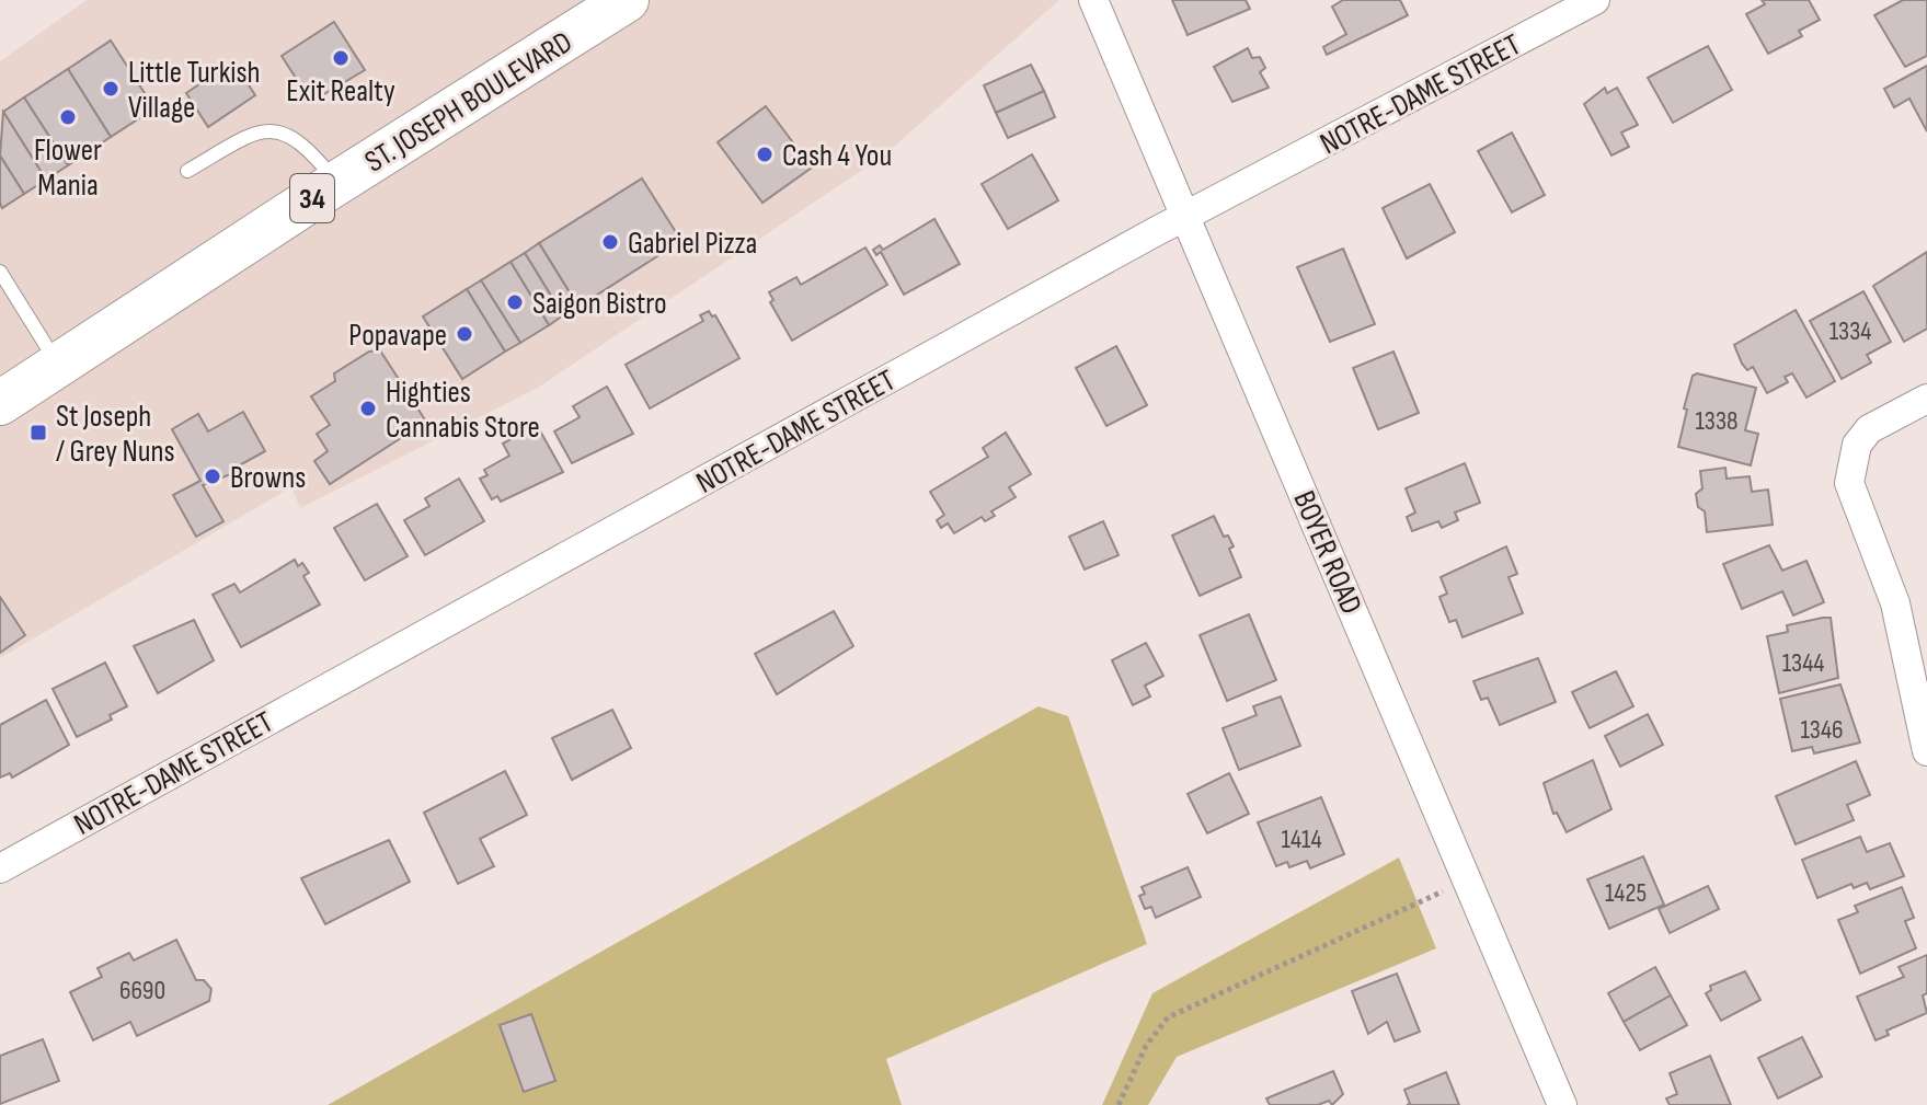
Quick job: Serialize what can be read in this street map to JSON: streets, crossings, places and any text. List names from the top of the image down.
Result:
{
  "streets": {
    "main road": ["ST. JOSEPH BOULEVARD", "34"],
    "street": ["NOTRE-DAME STREET", "BOYER ROAD"]
  },
  "crossings": [
    ["NOTRE-DAME STREET", "BOYER ROAD"]
  ],
  "places": {
    "other": [
      "Exit Realty",
      "Little Turkish Village",
      "Flower Mania",
      "Cash 4 You",
      "Gabriel Pizza",
      "Saigon Bistro",
      "Popavape",
      "Highties Cannabis Store",
      "Browns"
    ],
    "transit": ["St Joseph / Grey Nuns"]
  },
  "house_numbers": [
    "1334",
    "1338",
    "1344",
    "1346",
    "1414",
    "1425",
    "6690"
  ]
}
